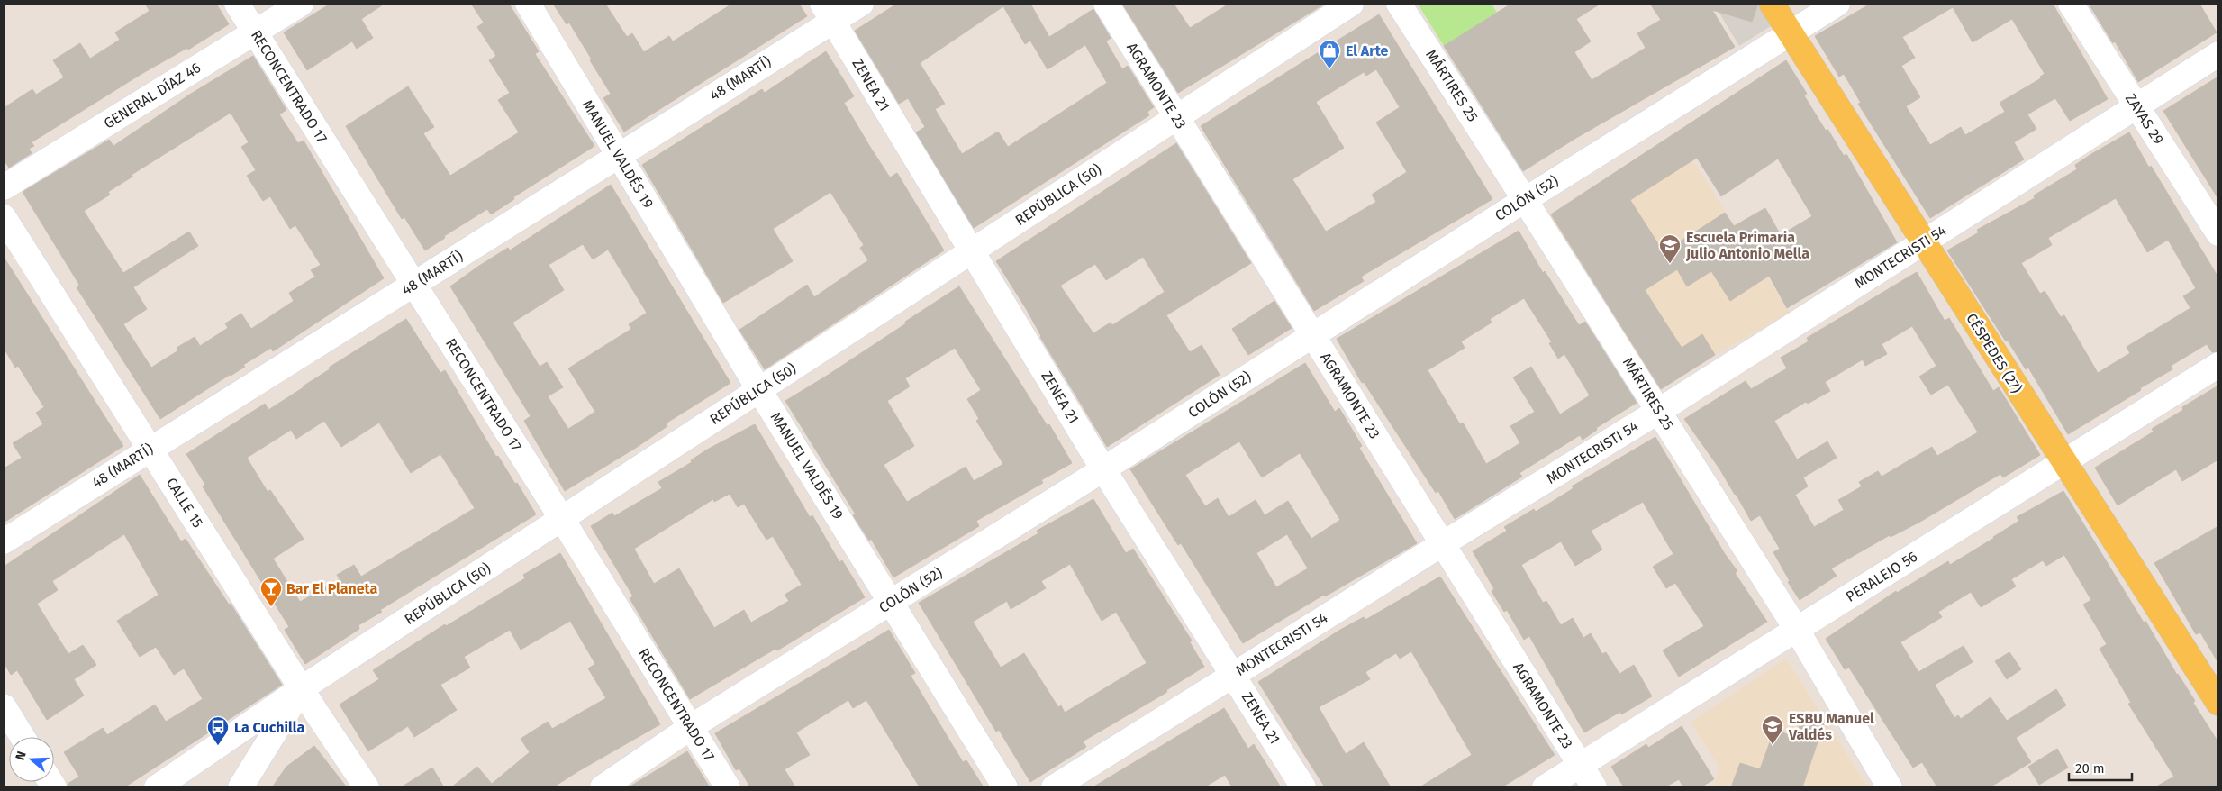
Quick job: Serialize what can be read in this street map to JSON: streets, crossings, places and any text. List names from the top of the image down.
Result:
{
  "streets": {
    "main road": ["CÉSPEDES (27)"],
    "street": [
      "48 (MARTÍ)",
      "ZENEA 21",
      "AGRAMONTE 23",
      "MÁRTIRES 25",
      "RECONCENTRADO 17",
      "GENERAL DÍAZ 46",
      "ZAYAS 29",
      "MANUEL VALDÉS 19",
      "REPÚBLICA (50)",
      "COLÓN (52)",
      "MONTECRISTI 54",
      "CALLE 15",
      "PERALEJO 56"
    ]
  },
  "crossings": [
    ["48 (MARTÍ)", "ZENEA 21"],
    ["48 (MARTÍ)", "RECONCENTRADO 17"],
    ["48 (MARTÍ)", "MANUEL VALDÉS 19"],
    ["48 (MARTÍ)", "CALLE 15"],
    ["ZENEA 21", "REPÚBLICA (50)"],
    ["ZENEA 21", "COLÓN (52)"],
    ["ZENEA 21", "MONTECRISTI 54"],
    ["AGRAMONTE 23", "REPÚBLICA (50)"],
    ["AGRAMONTE 23", "COLÓN (52)"],
    ["AGRAMONTE 23", "MONTECRISTI 54"],
    ["AGRAMONTE 23", "PERALEJO 56"],
    ["MÁRTIRES 25", "COLÓN (52)"],
    ["MÁRTIRES 25", "MONTECRISTI 54"],
    ["MÁRTIRES 25", "PERALEJO 56"],
    ["RECONCENTRADO 17", "GENERAL DÍAZ 46"],
    ["RECONCENTRADO 17", "REPÚBLICA (50)"],
    ["RECONCENTRADO 17", "COLÓN (52)"],
    ["ZAYAS 29", "MONTECRISTI 54"],
    ["MANUEL VALDÉS 19", "REPÚBLICA (50)"],
    ["MANUEL VALDÉS 19", "COLÓN (52)"],
    ["REPÚBLICA (50)", "CALLE 15"],
    ["COLÓN (52)", "CÉSPEDES (27)"],
    ["MONTECRISTI 54", "CÉSPEDES (27)"],
    ["CÉSPEDES (27)", "PERALEJO 56"]
  ],
  "places": {
    "shop": ["El Arte"],
    "school or university": ["Escuela Primaria Julio Antonio Mella", "ESBU Manuel Valdés"],
    "bar": ["Bar El Planeta"],
    "bus stop": ["La Cuchilla"]
  },
  "scale_bar": "20 m",
  "north": "left"
}
